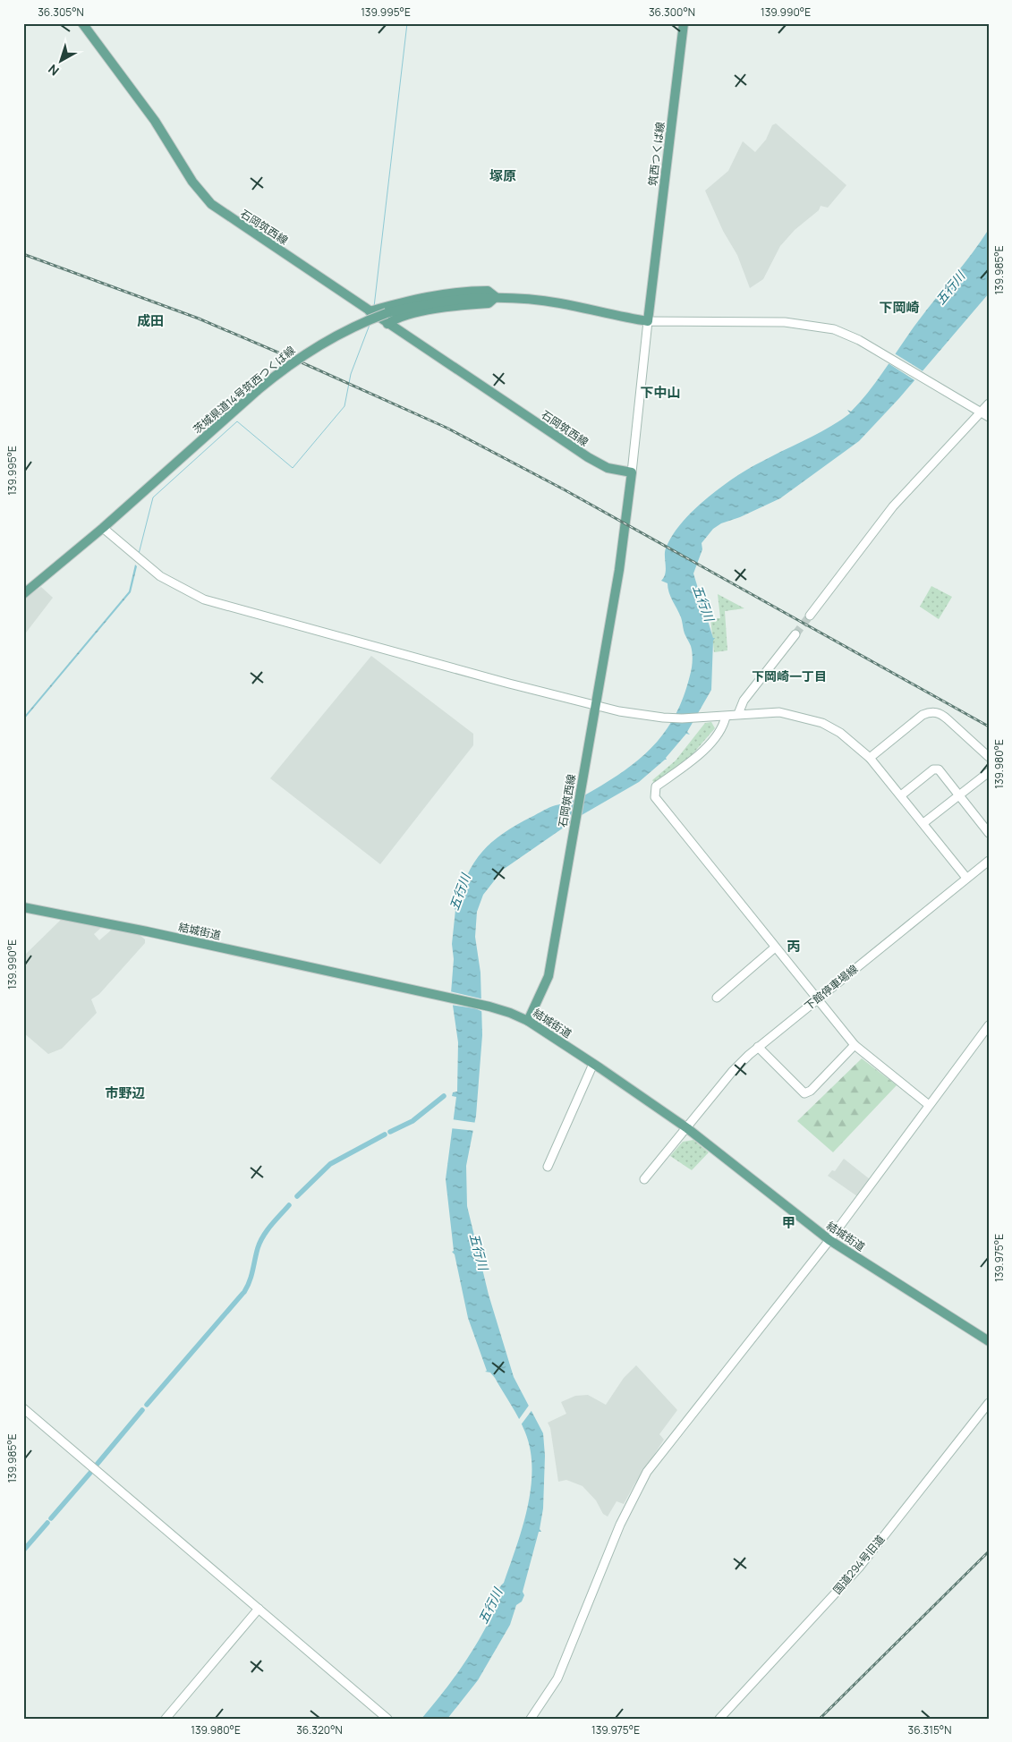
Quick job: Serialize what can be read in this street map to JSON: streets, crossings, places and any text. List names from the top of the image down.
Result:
{
  "streets": {
    "main road": [
      "筑西つくば線",
      "石岡筑西線",
      "茨城県道14号筑西つくば線",
      "結城街道"
    ],
    "street": ["下館停車場線", "国道294号旧道"]
  },
  "crossings": [
    ["筑西つくば線", "茨城県道14号筑西つくば線"],
    ["石岡筑西線", "結城街道"],
    ["結城街道", "下館停車場線"]
  ],
  "districts": [
    "塚原",
    "下岡崎",
    "成田",
    "下中山",
    "下岡崎一丁目",
    "丙",
    "市野辺",
    "甲"
  ],
  "water": ["五行川"],
  "north": "bottom left",
  "coordinates": [
    "36.305°N",
    "139.995°E",
    "36.300°N",
    "139.990°E",
    "139.985°E",
    "139.980°E",
    "139.975°E",
    "36.320°N",
    "36.315°N"
  ]
}
